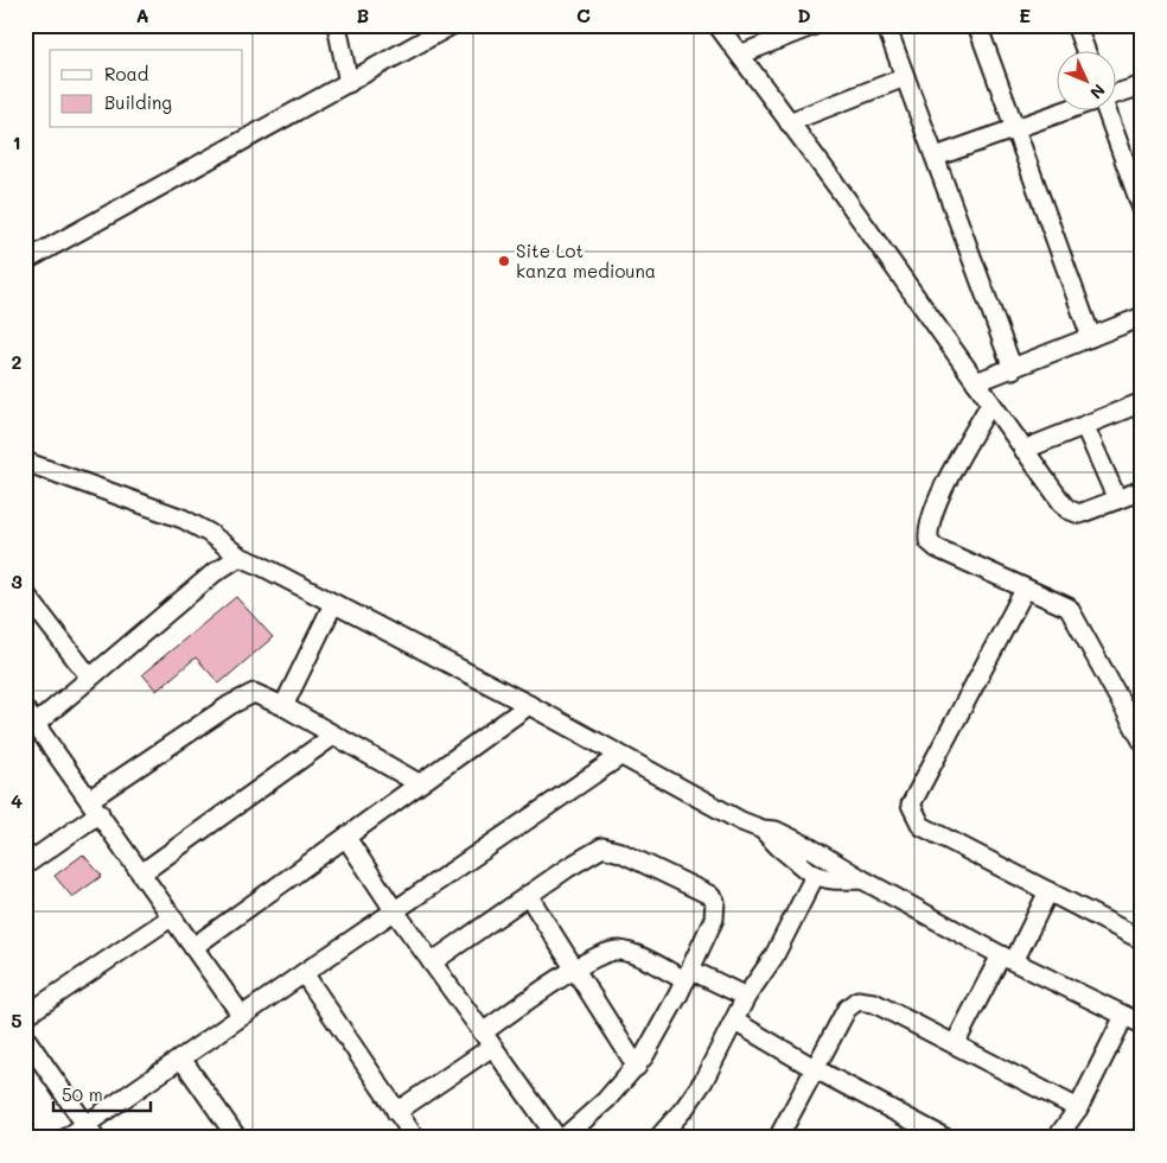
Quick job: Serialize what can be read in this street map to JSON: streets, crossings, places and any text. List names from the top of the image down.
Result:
{
  "places": ["Site Lot kanza mediouna"],
  "legend": ["Road", "Building"],
  "scale_bar": "50 m",
  "north": "bottom right",
  "grid": {
    "columns": [
      "A",
      "B",
      "C",
      "D",
      "E"
    ],
    "rows": [
      "1",
      "2",
      "3",
      "4",
      "5"
    ]
  }
}
